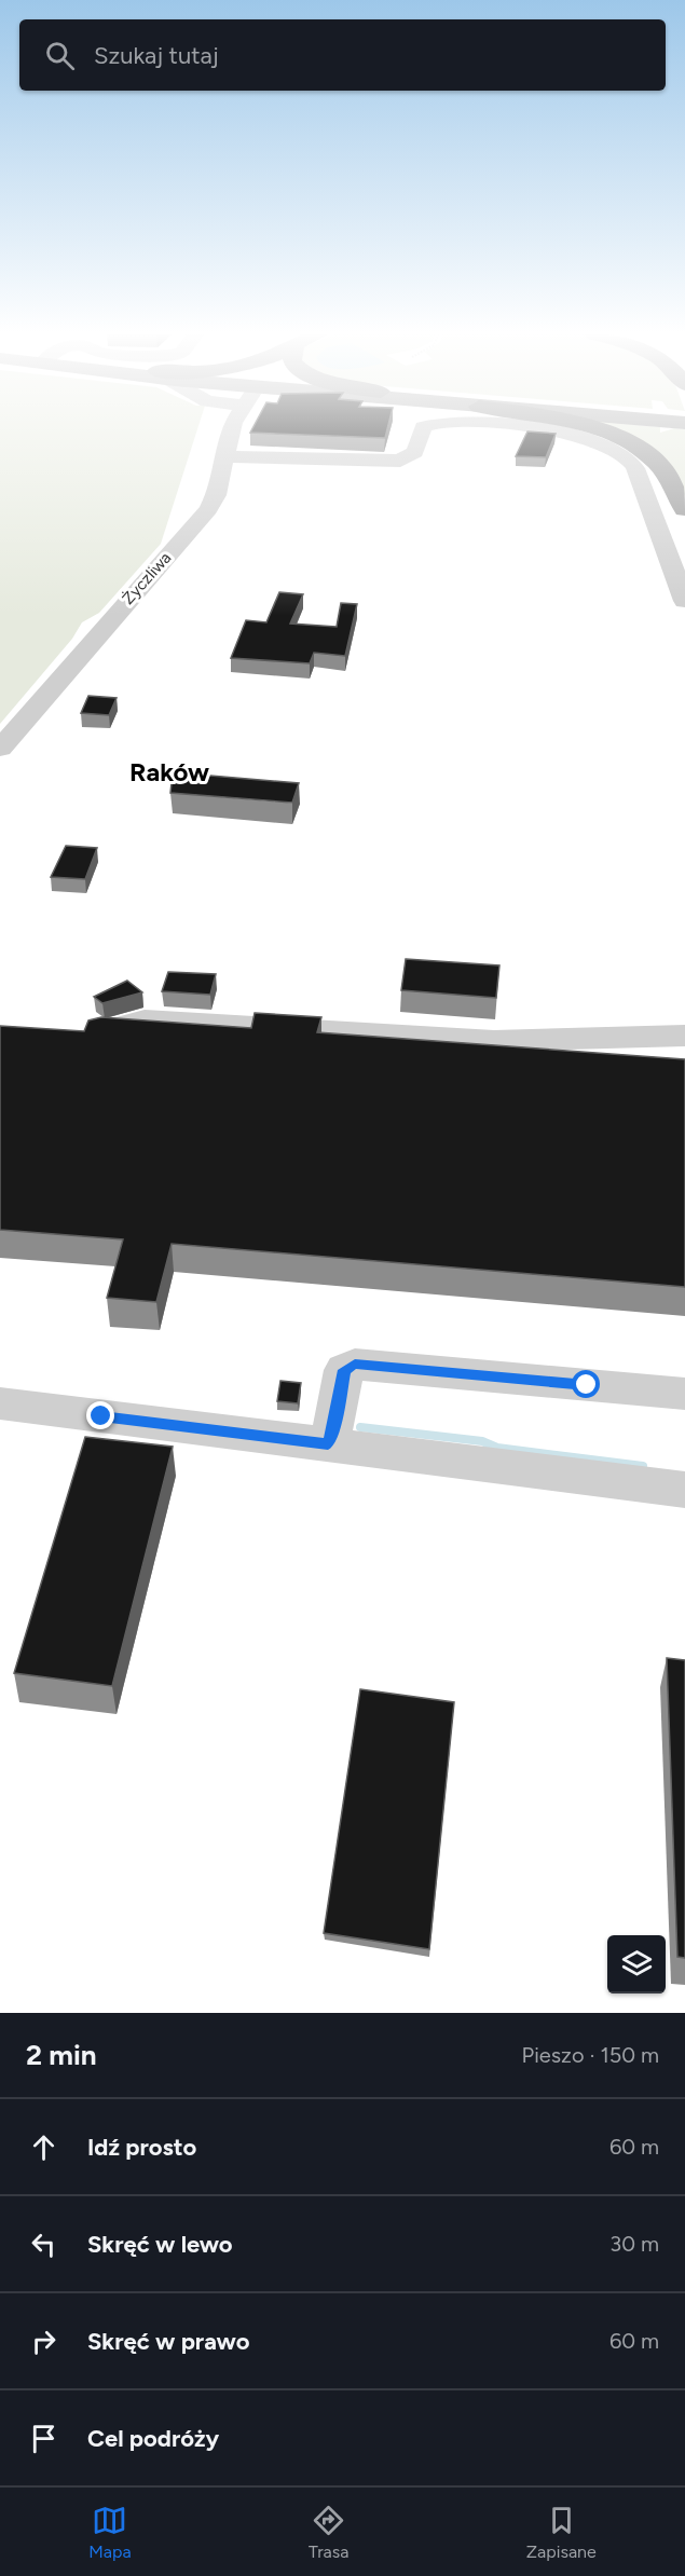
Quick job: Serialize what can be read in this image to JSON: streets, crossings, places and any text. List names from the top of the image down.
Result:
{
  "streets": {
    "street": ["Życzliwa"]
  },
  "districts": ["Raków"],
  "page": {
    "search": "Szukaj tutaj",
    "heading": ["2 min", "Pieszo · 150 m"],
    "list": [
      ["Idź prosto", "60 m"],
      ["Skręć w lewo", "30 m"],
      ["Skręć w prawo", "60 m"],
      "Cel podróży"
    ],
    "nav": ["Mapa", "Trasa", "Zapisane"]
  }
}
